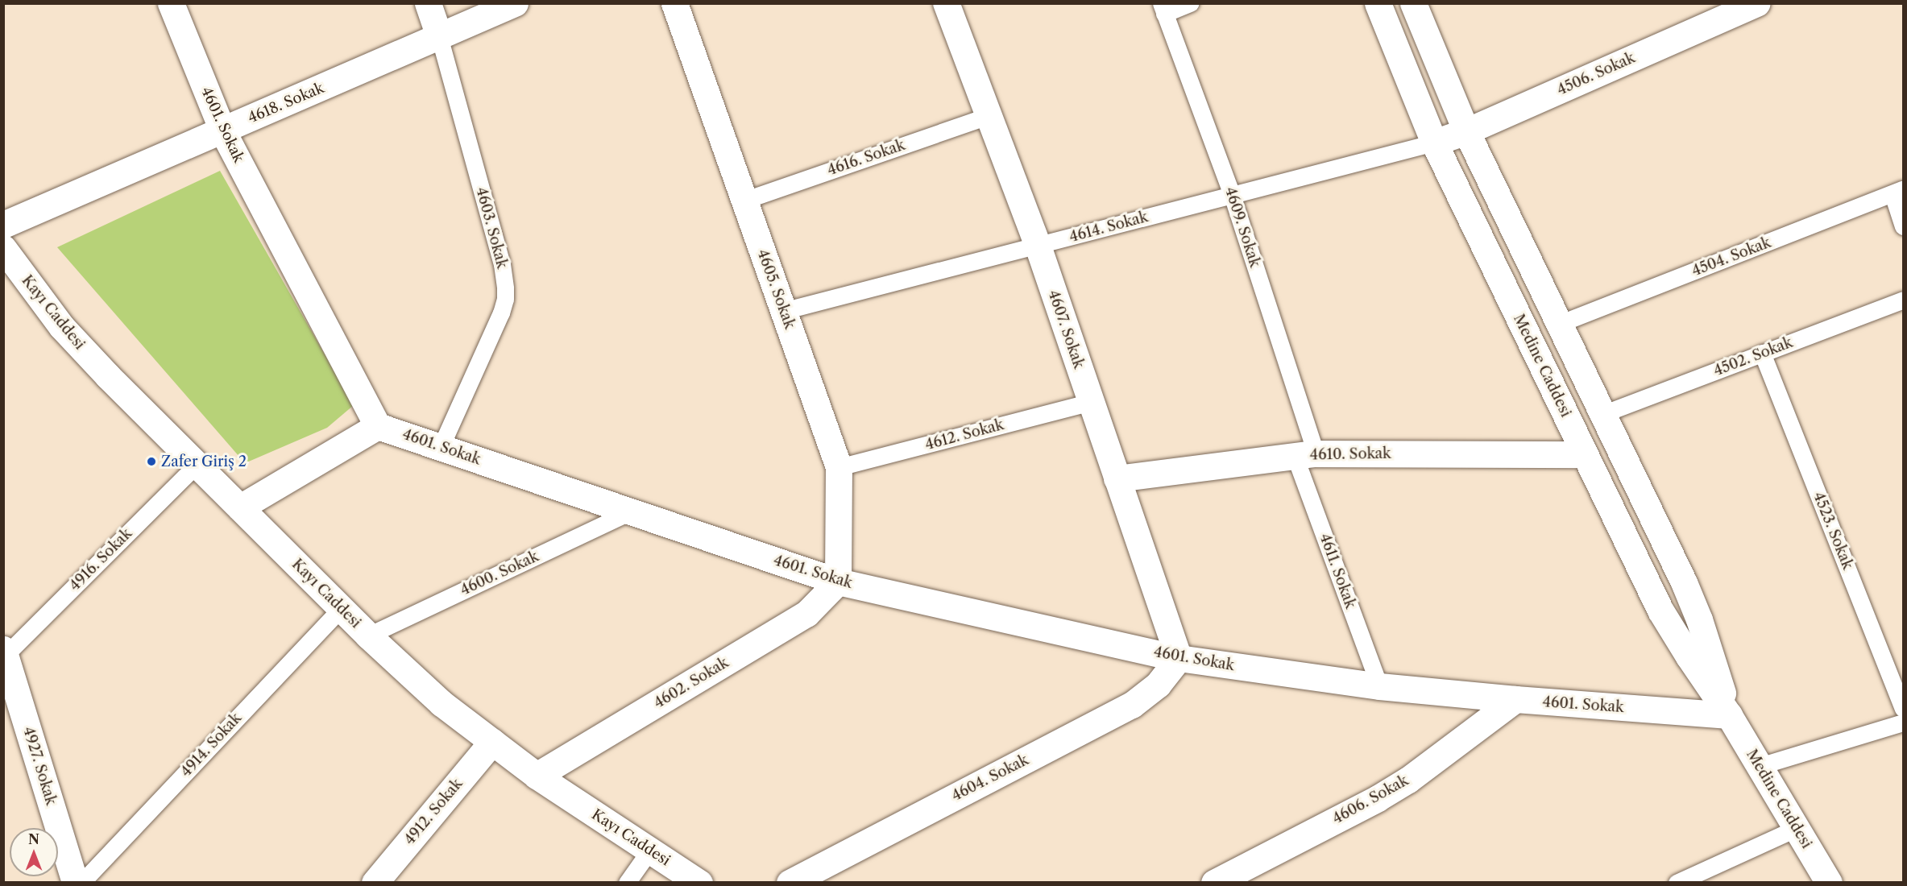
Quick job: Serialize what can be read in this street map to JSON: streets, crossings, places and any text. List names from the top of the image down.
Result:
{
  "streets": {
    "street": [
      "4506. Sokak",
      "4618. Sokak",
      "4601. Sokak",
      "4603. Sokak",
      "4605. Sokak",
      "Kayı Caddesi",
      "4607. Sokak",
      "Medine Caddesi",
      "4610. Sokak",
      "4602. Sokak",
      "4927. Sokak",
      "4604. Sokak",
      "4606. Sokak",
      "4912. Sokak"
    ],
    "lane": [
      "4616. Sokak",
      "4614. Sokak",
      "4609. Sokak",
      "4504. Sokak",
      "4502. Sokak",
      "4612. Sokak",
      "4523. Sokak",
      "4916. Sokak",
      "4611. Sokak",
      "4600. Sokak",
      "4914. Sokak"
    ]
  },
  "crossings": [
    ["4506. Sokak", "4614. Sokak"],
    ["4506. Sokak", "Medine Caddesi"],
    ["4618. Sokak", "4601. Sokak"],
    ["4618. Sokak", "4603. Sokak"],
    ["4601. Sokak", "4603. Sokak"],
    ["4601. Sokak", "4605. Sokak"],
    ["4601. Sokak", "4607. Sokak"],
    ["4601. Sokak", "Medine Caddesi"],
    ["4601. Sokak", "4611. Sokak"],
    ["4601. Sokak", "4600. Sokak"],
    ["4601. Sokak", "4602. Sokak"],
    ["4601. Sokak", "4604. Sokak"],
    ["4601. Sokak", "4606. Sokak"],
    ["4616. Sokak", "4605. Sokak"],
    ["4616. Sokak", "4607. Sokak"],
    ["4614. Sokak", "4609. Sokak"],
    ["4614. Sokak", "4605. Sokak"],
    ["4614. Sokak", "4607. Sokak"],
    ["4614. Sokak", "Medine Caddesi"],
    ["4609. Sokak", "4610. Sokak"],
    ["4609. Sokak", "4611. Sokak"],
    ["4504. Sokak", "Medine Caddesi"],
    ["4605. Sokak", "4612. Sokak"],
    ["4605. Sokak", "4602. Sokak"],
    ["Kayı Caddesi", "4916. Sokak"],
    ["Kayı Caddesi", "4600. Sokak"],
    ["Kayı Caddesi", "4602. Sokak"],
    ["Kayı Caddesi", "4914. Sokak"],
    ["Kayı Caddesi", "4912. Sokak"],
    ["4607. Sokak", "4612. Sokak"],
    ["4607. Sokak", "4610. Sokak"],
    ["4607. Sokak", "4604. Sokak"],
    ["4502. Sokak", "Medine Caddesi"],
    ["4502. Sokak", "4523. Sokak"],
    ["Medine Caddesi", "4610. Sokak"],
    ["4610. Sokak", "4611. Sokak"],
    ["4916. Sokak", "4927. Sokak"]
  ],
  "places": ["Zafer Giriş 2"],
  "north": "top"
}
